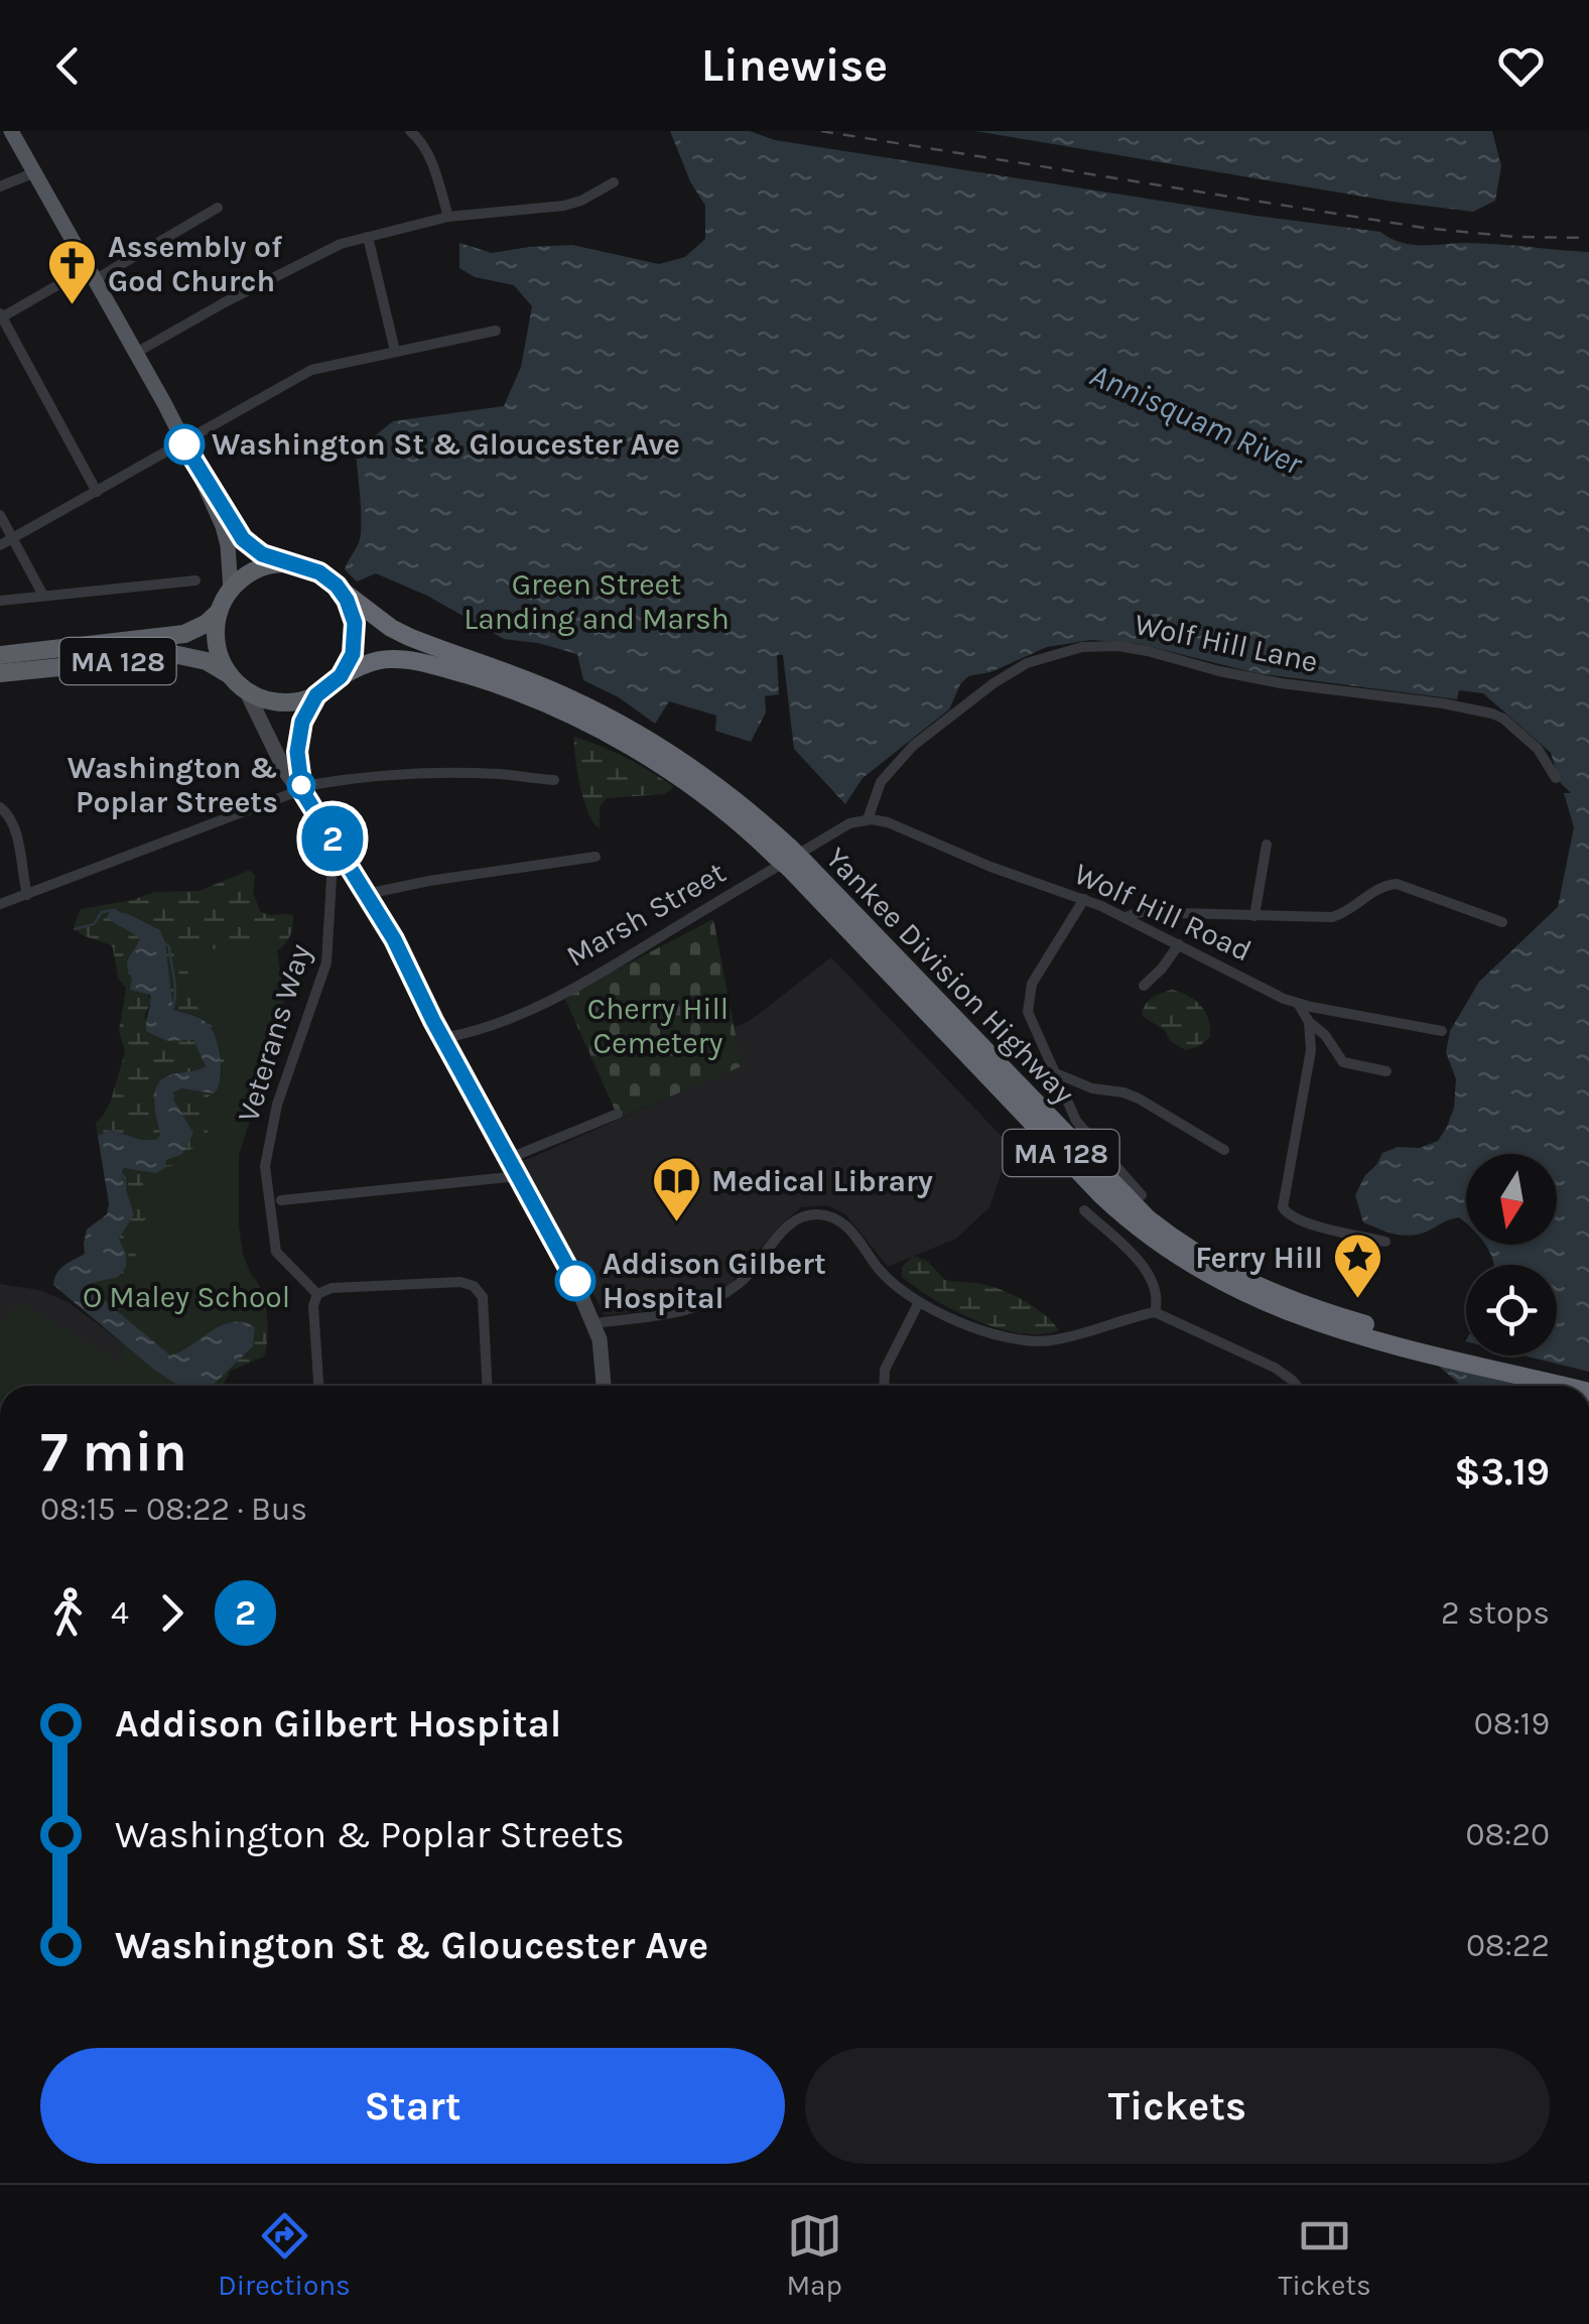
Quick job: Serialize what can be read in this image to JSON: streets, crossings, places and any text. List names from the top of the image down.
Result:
{
  "streets": {
    "highway": ["MA 128", "Yankee Division Highway"],
    "street": [
      "Wolf Hill Lane",
      "Wolf Hill Road",
      "Marsh Street",
      "Veterans Way"
    ]
  },
  "crossings": [
    ["Wolf Hill Lane", "Wolf Hill Road"],
    ["Wolf Hill Lane", "Marsh Street"],
    ["MA 128", "Yankee Division Highway"],
    ["Wolf Hill Road", "Marsh Street"]
  ],
  "water": ["Annisquam River"],
  "parks": ["Green Street Landing and Marsh", "Cherry Hill Cemetery", "O Maley School"],
  "places": {
    "church": ["Assembly of God Church"],
    "other": ["Washington St & Gloucester Ave", "Washington & Poplar Streets", "Addison Gilbert Hospital"],
    "library": ["Medical Library"],
    "place": ["Ferry Hill"]
  },
  "lines": ["bus line 2"],
  "north": "bottom",
  "page": {
    "header": "Linewise",
    "on_map": "2",
    "heading": ["7 min", "08:15 – 08:22 · Bus", "$3.19"],
    "legs": ["4", "2", "2 stops"],
    "list": [
      {
        "name": "Addison Gilbert Hospital",
        "value": "08:19"
      },
      {
        "name": "Washington & Poplar Streets",
        "value": "08:20"
      },
      {
        "name": "Washington St & Gloucester Ave",
        "value": "08:22"
      }
    ],
    "buttons": ["Start", "Tickets"],
    "tabs": ["Directions", "Map", "Tickets"]
  }
}
